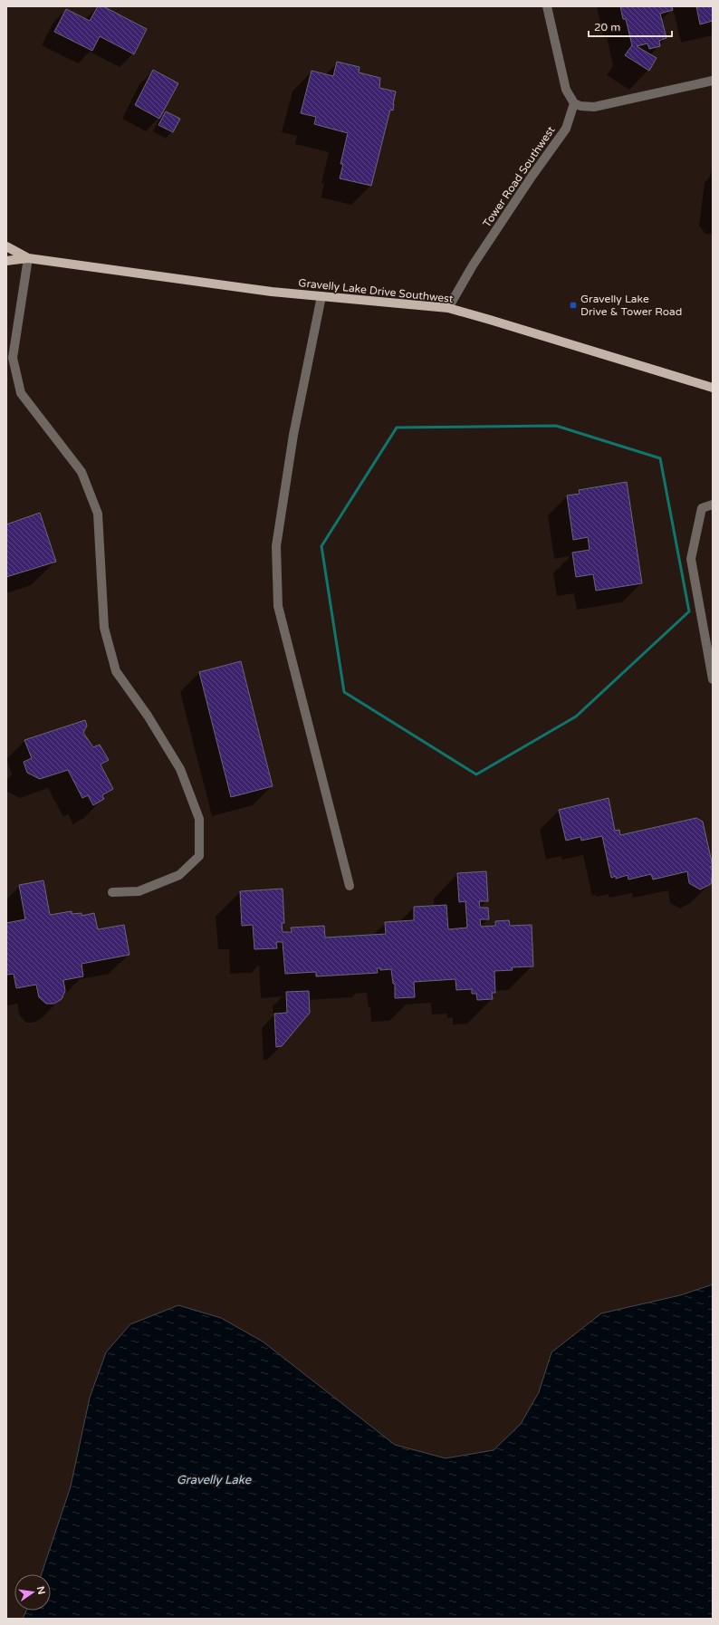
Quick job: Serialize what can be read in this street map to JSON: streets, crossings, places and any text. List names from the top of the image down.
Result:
{
  "streets": {
    "main road": ["Gravelly Lake Drive Southwest"],
    "street": ["Tower Road Southwest"]
  },
  "crossings": [
    ["Tower Road Southwest", "Gravelly Lake Drive Southwest"]
  ],
  "water": ["Gravelly Lake"],
  "places": {
    "transit": ["Gravelly Lake Drive & Tower Road"]
  },
  "scale_bar": "20 m",
  "north": "right"
}
